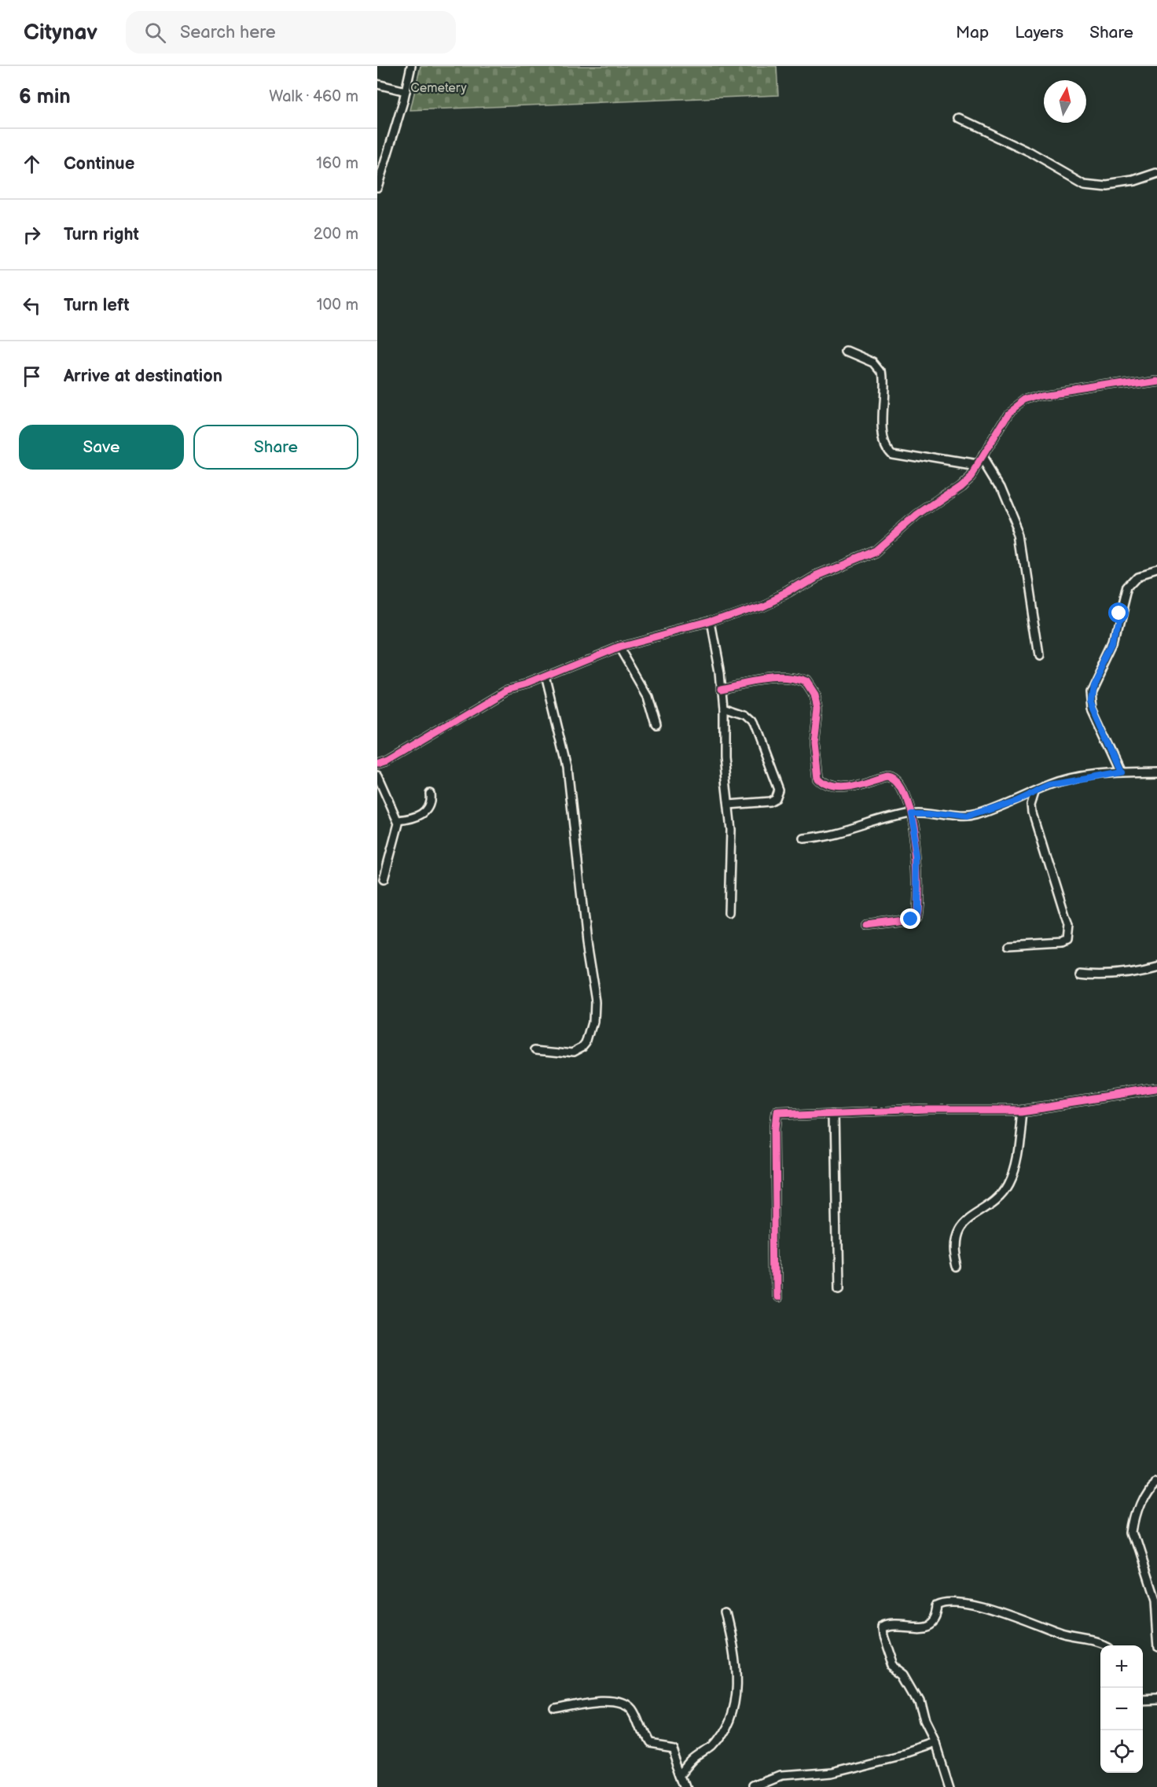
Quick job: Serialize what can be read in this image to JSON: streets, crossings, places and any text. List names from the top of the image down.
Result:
{
  "parks": ["Cemetery"],
  "north": "top",
  "page": {
    "header": "Citynav",
    "search": "Search here",
    "nav": ["Map", "Layers", "Share"],
    "heading": ["6 min", "Walk · 460 m"],
    "list": [
      ["Continue", "160 m"],
      ["Turn right", "200 m"],
      ["Turn left", "100 m"],
      "Arrive at destination"
    ],
    "buttons": ["Save", "Share"],
    "map_buttons": ["+", "−"]
  }
}
